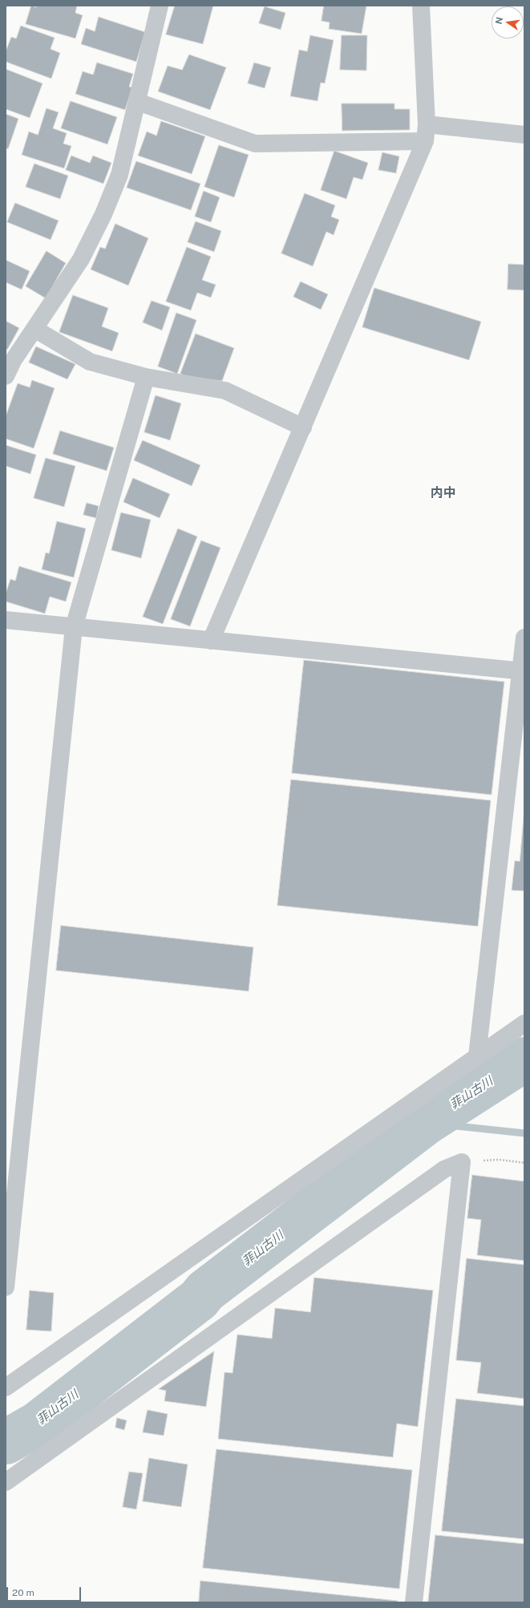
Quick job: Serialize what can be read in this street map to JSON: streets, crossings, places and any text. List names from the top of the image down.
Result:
{
  "districts": ["内中"],
  "water": ["菲山古川"],
  "scale_bar": "20 m",
  "north": "left"
}
